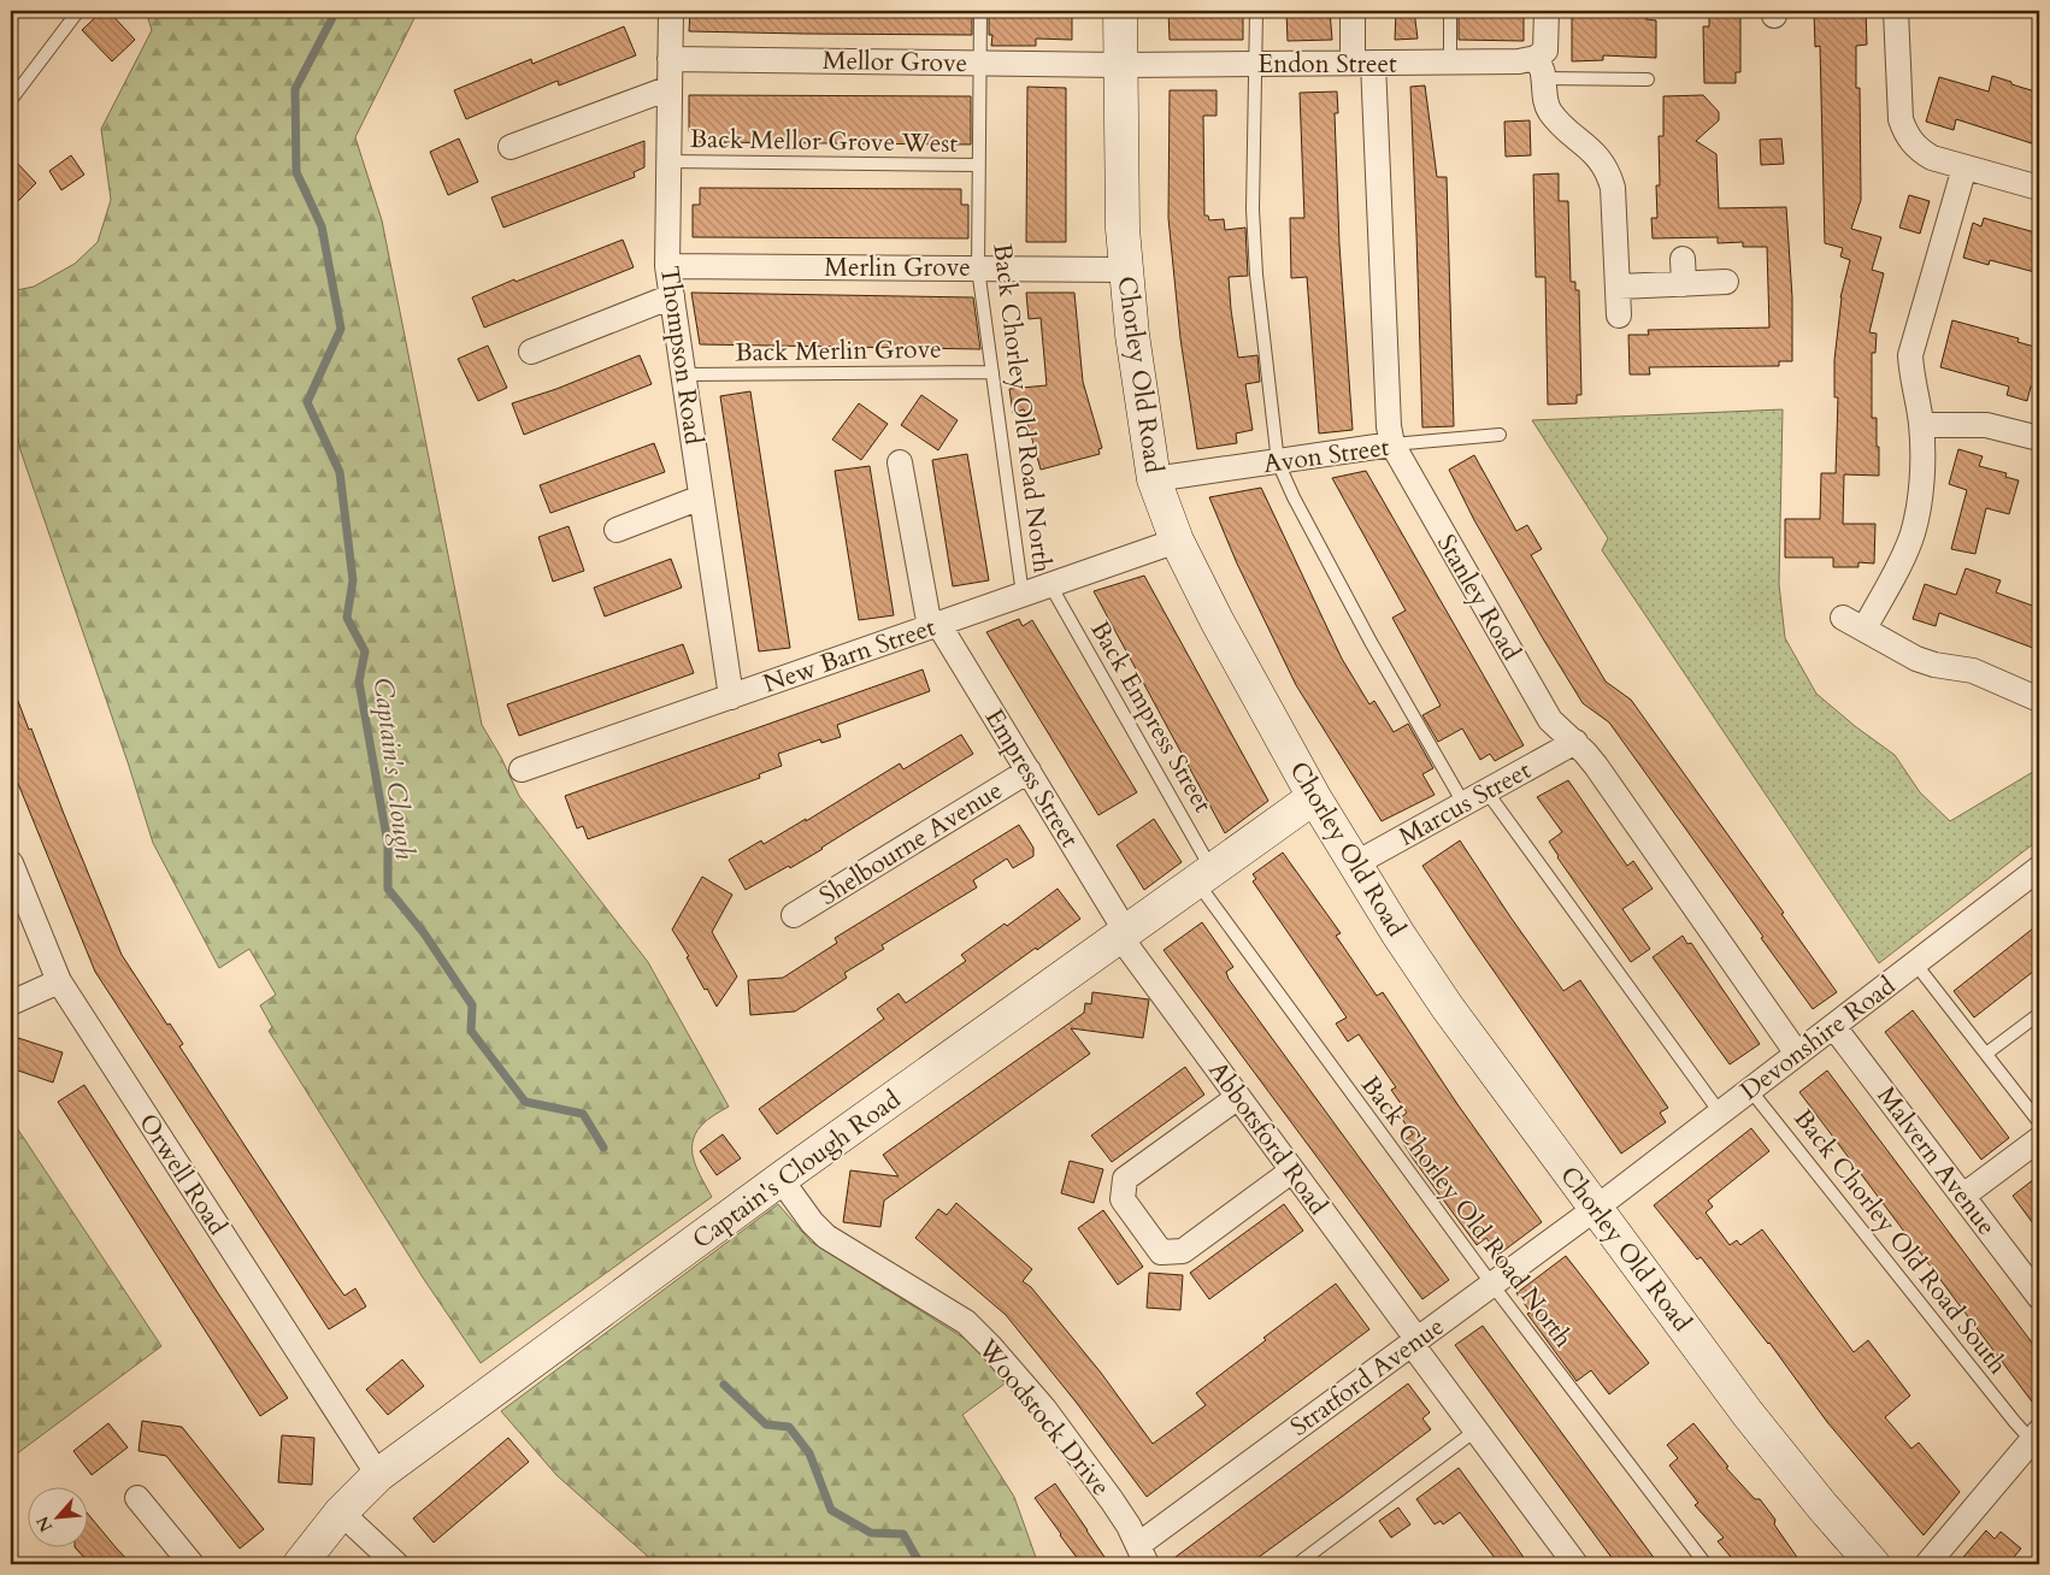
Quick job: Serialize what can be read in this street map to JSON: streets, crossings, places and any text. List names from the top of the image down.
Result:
{
  "streets": {
    "main road": ["Chorley Old Road", "Captain's Clough Road"],
    "street": [
      "Mellor Grove",
      "Endon Street",
      "Merlin Grove",
      "Thompson Road",
      "Avon Street",
      "Stanley Road",
      "New Barn Street",
      "Empress Street",
      "Marcus Street",
      "Shelbourne Avenue",
      "Devonshire Road",
      "Abbotsford Road",
      "Malvern Avenue",
      "Orwell Road",
      "Stratford Avenue",
      "Woodstock Drive"
    ],
    "lane": [
      "Back Mellor Grove West",
      "Back Merlin Grove",
      "Back Chorley Old Road North",
      "Back Empress Street",
      "Back Chorley Old Road South"
    ]
  },
  "crossings": [
    ["Mellor Grove", "Endon Street"],
    ["Mellor Grove", "Thompson Road"],
    ["Mellor Grove", "Chorley Old Road"],
    ["Mellor Grove", "Back Chorley Old Road North"],
    ["Endon Street", "Chorley Old Road"],
    ["Endon Street", "Stanley Road"],
    ["Back Mellor Grove West", "Thompson Road"],
    ["Back Mellor Grove West", "Back Chorley Old Road North"],
    ["Merlin Grove", "Thompson Road"],
    ["Merlin Grove", "Chorley Old Road"],
    ["Merlin Grove", "Back Chorley Old Road North"],
    ["Back Merlin Grove", "Thompson Road"],
    ["Back Merlin Grove", "Back Chorley Old Road North"],
    ["Thompson Road", "New Barn Street"],
    ["Chorley Old Road", "Avon Street"],
    ["Chorley Old Road", "New Barn Street"],
    ["Chorley Old Road", "Marcus Street"],
    ["Chorley Old Road", "Devonshire Road"],
    ["Chorley Old Road", "Captain's Clough Road"],
    ["Chorley Old Road", "Stratford Avenue"],
    ["Back Chorley Old Road North", "New Barn Street"],
    ["Back Chorley Old Road North", "Back Empress Street"],
    ["Back Chorley Old Road North", "Captain's Clough Road"],
    ["Back Chorley Old Road North", "Stratford Avenue"],
    ["Avon Street", "Stanley Road"],
    ["Stanley Road", "Marcus Street"],
    ["Stanley Road", "Devonshire Road"],
    ["New Barn Street", "Back Empress Street"],
    ["New Barn Street", "Empress Street"],
    ["Back Empress Street", "Captain's Clough Road"],
    ["Empress Street", "Shelbourne Avenue"],
    ["Empress Street", "Abbotsford Road"],
    ["Empress Street", "Captain's Clough Road"],
    ["Devonshire Road", "Malvern Avenue"],
    ["Devonshire Road", "Back Chorley Old Road South"],
    ["Devonshire Road", "Stratford Avenue"],
    ["Abbotsford Road", "Captain's Clough Road"],
    ["Abbotsford Road", "Stratford Avenue"],
    ["Captain's Clough Road", "Orwell Road"],
    ["Captain's Clough Road", "Woodstock Drive"],
    ["Stratford Avenue", "Woodstock Drive"]
  ],
  "water": ["Captain's Clough"],
  "north": "bottom left"
}
